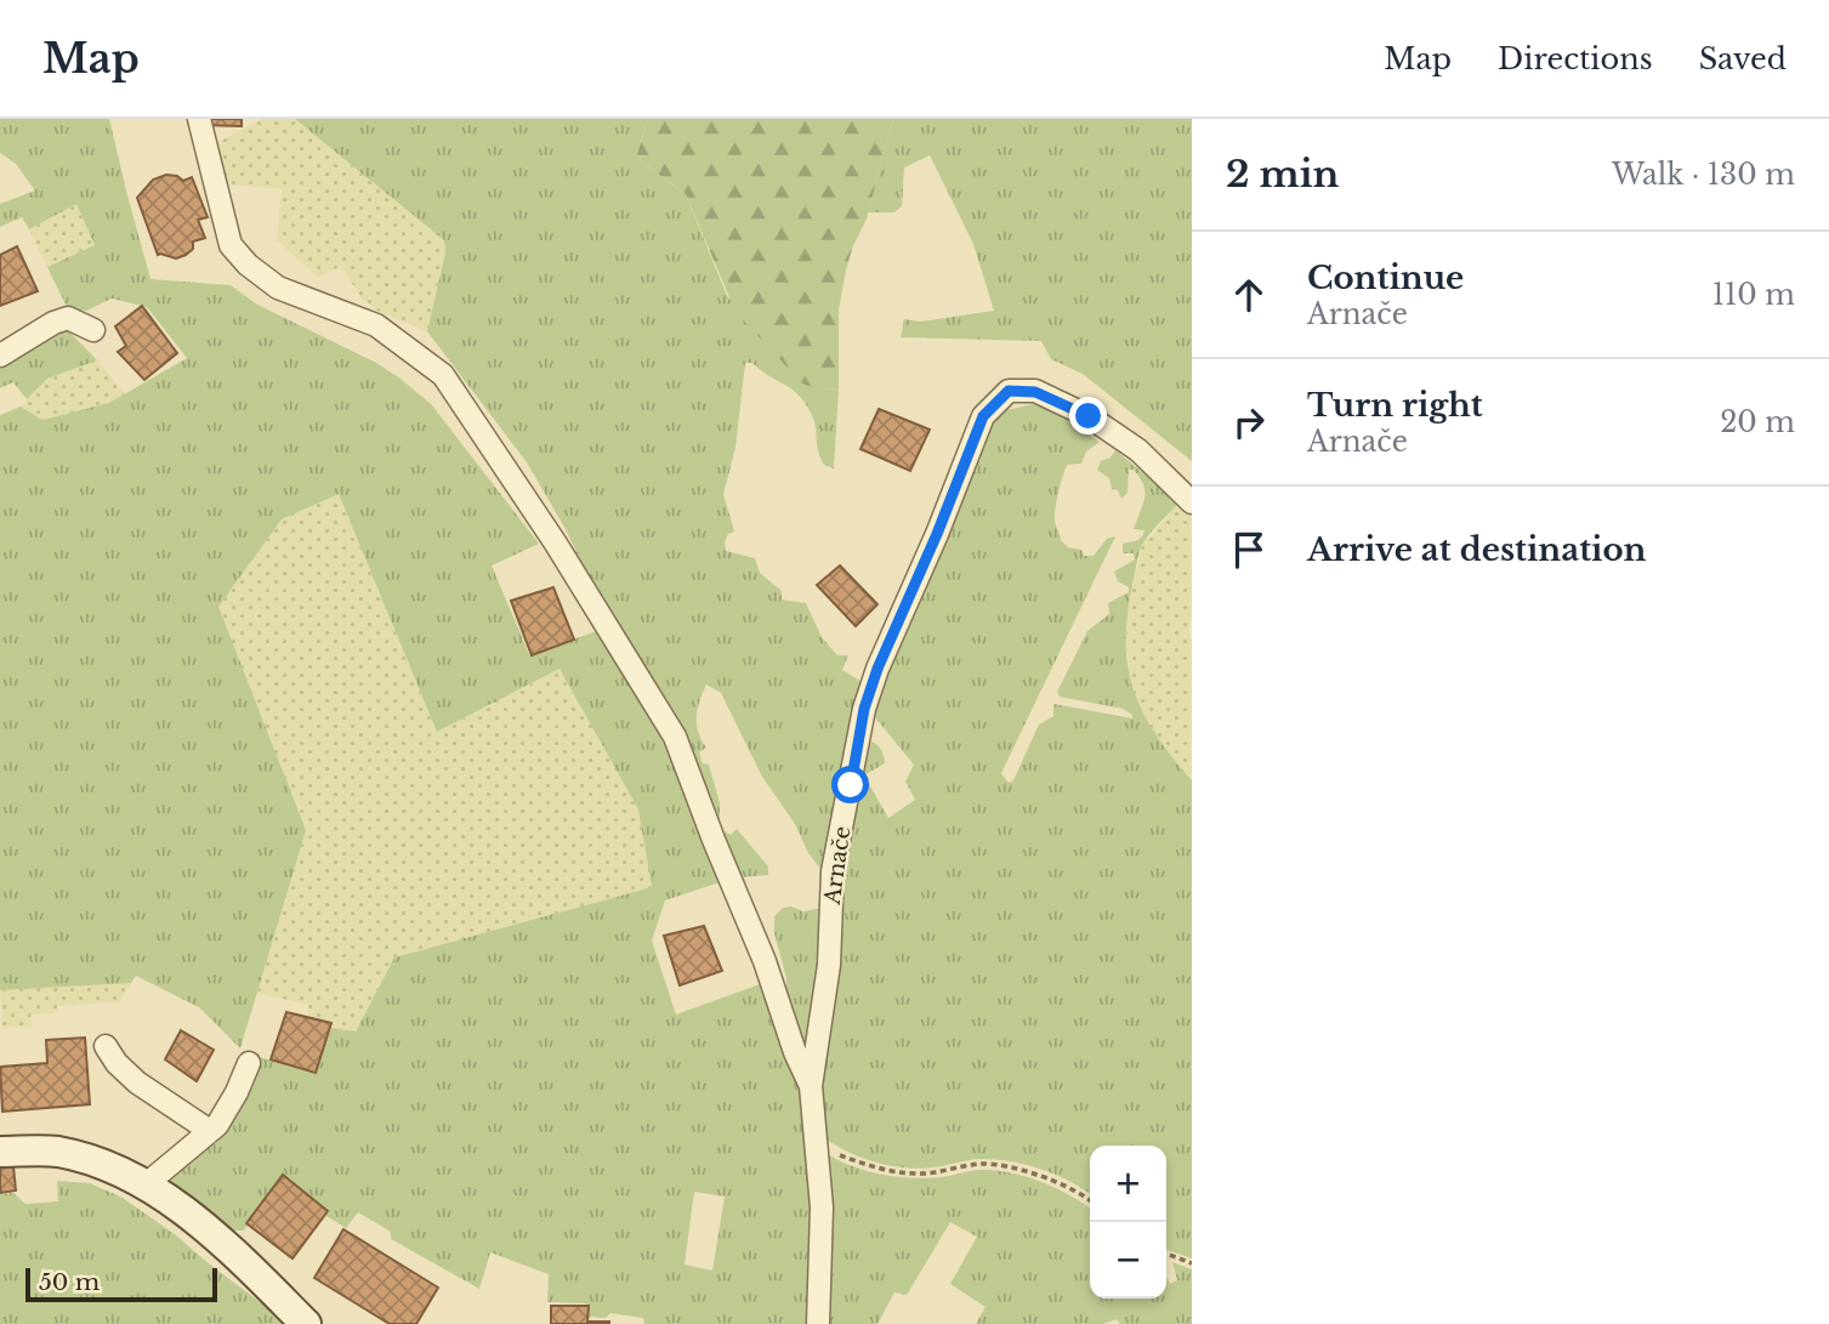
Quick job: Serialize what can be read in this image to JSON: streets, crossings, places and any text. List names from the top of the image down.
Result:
{
  "streets": {
    "street": ["Arnače"]
  },
  "scale_bar": "50 m",
  "page": {
    "header": "Map",
    "nav": ["Map", "Directions", "Saved"],
    "heading": ["2 min", "Walk · 130 m"],
    "list": [
      ["Continue", "Arnače", "110 m"],
      ["Turn right", "Arnače", "20 m"],
      "Arrive at destination"
    ],
    "map_buttons": ["+", "−"],
    "scale": "50 m"
  }
}
